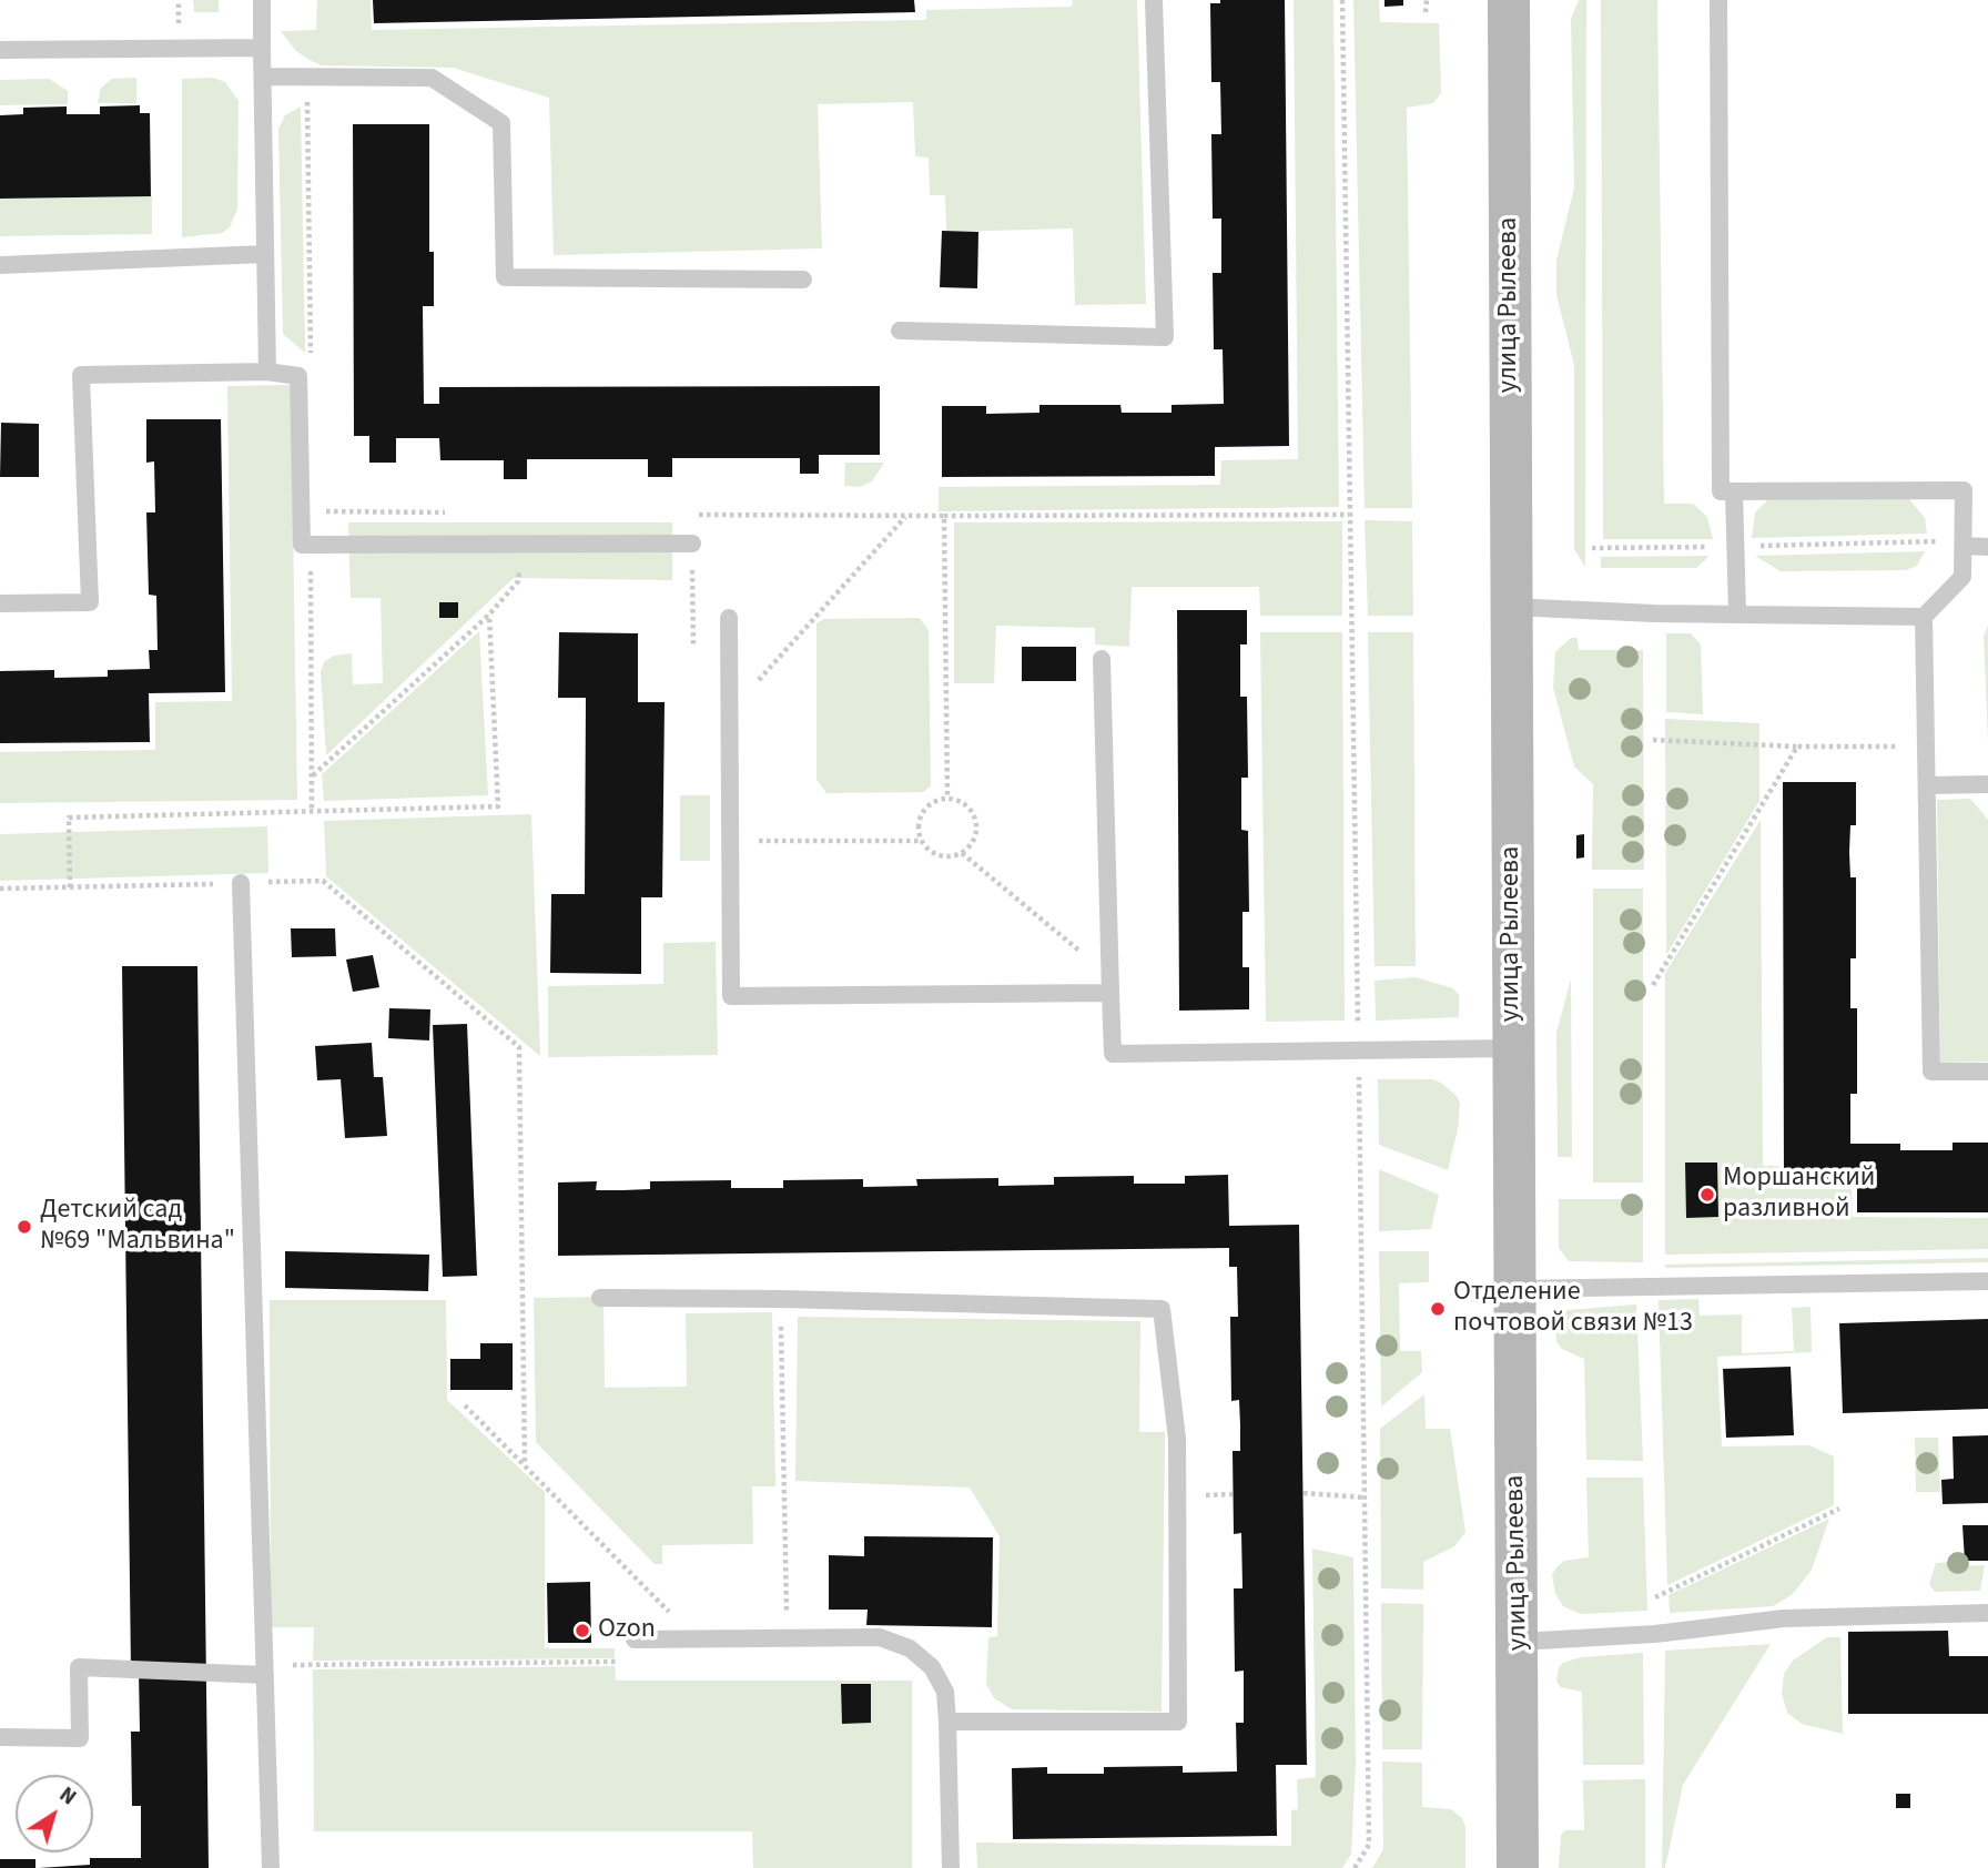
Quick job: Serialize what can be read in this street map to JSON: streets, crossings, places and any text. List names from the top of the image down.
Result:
{
  "streets": {
    "main road": ["улица Рылеева"]
  },
  "places": [
    "Моршанский разливной",
    "Детский сад №69 \"Мальвина\"",
    "Отделение почтовой связи №13",
    "Ozon"
  ],
  "north": "top right"
}
